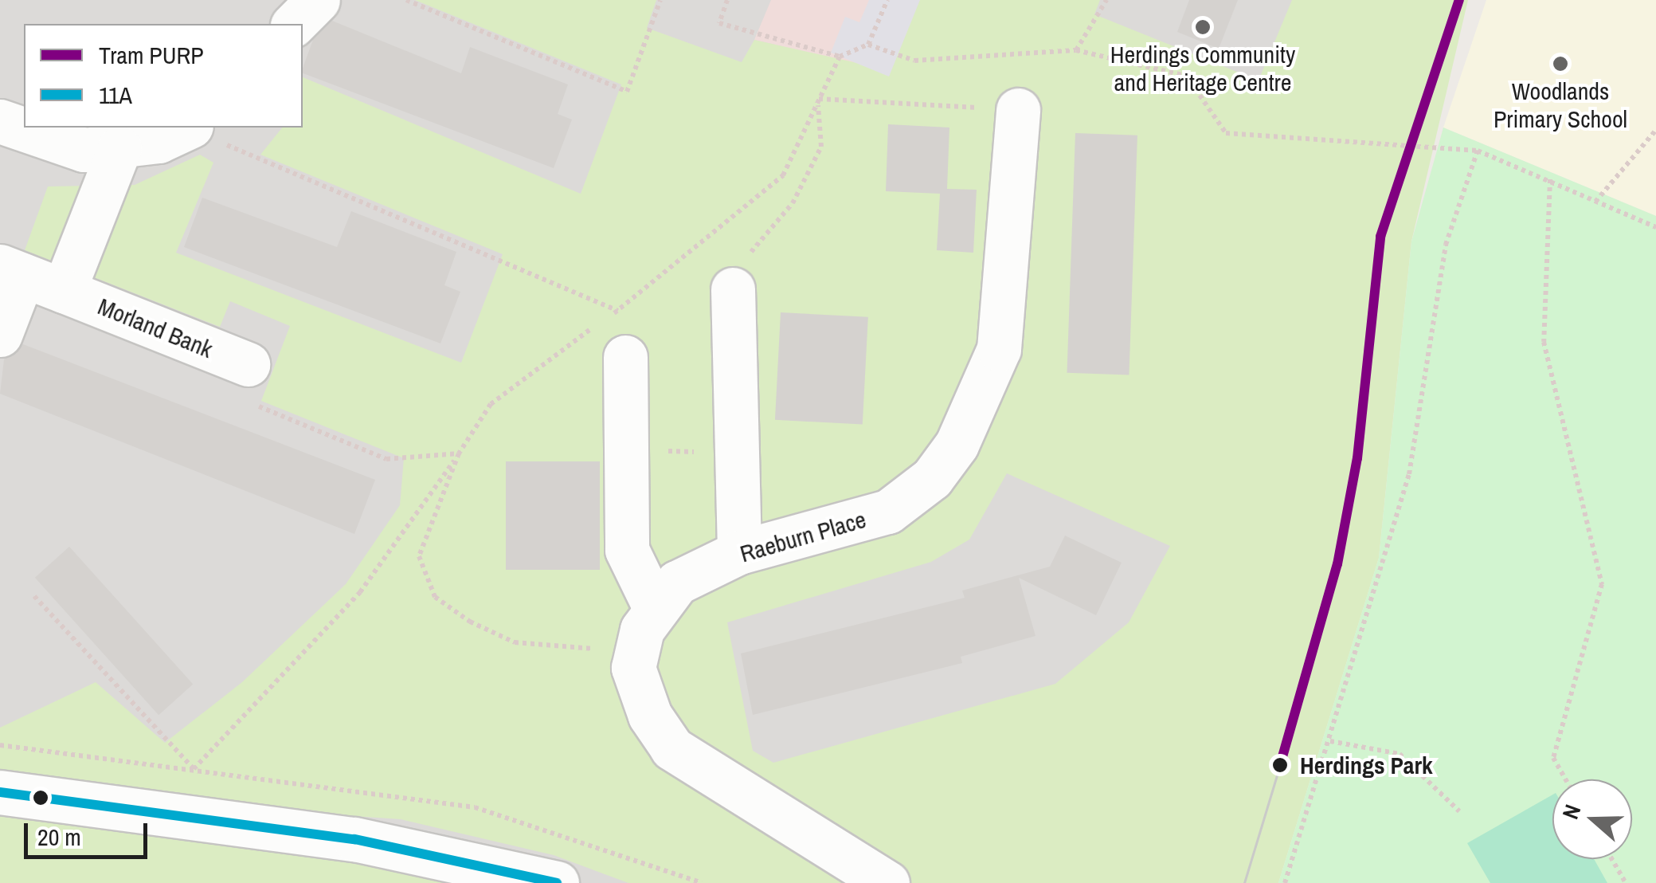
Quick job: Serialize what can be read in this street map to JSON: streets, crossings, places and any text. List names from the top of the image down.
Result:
{
  "streets": {
    "street": ["Morland Bank", "Raeburn Place"]
  },
  "places": ["Herdings Community and Heritage Centre", "Woodlands Primary School", "Herdings Park"],
  "lines": ["tram line PURP", "transit line 11A"],
  "legend": ["Tram PURP", "11A"],
  "scale_bar": "20 m",
  "north": "left"
}
